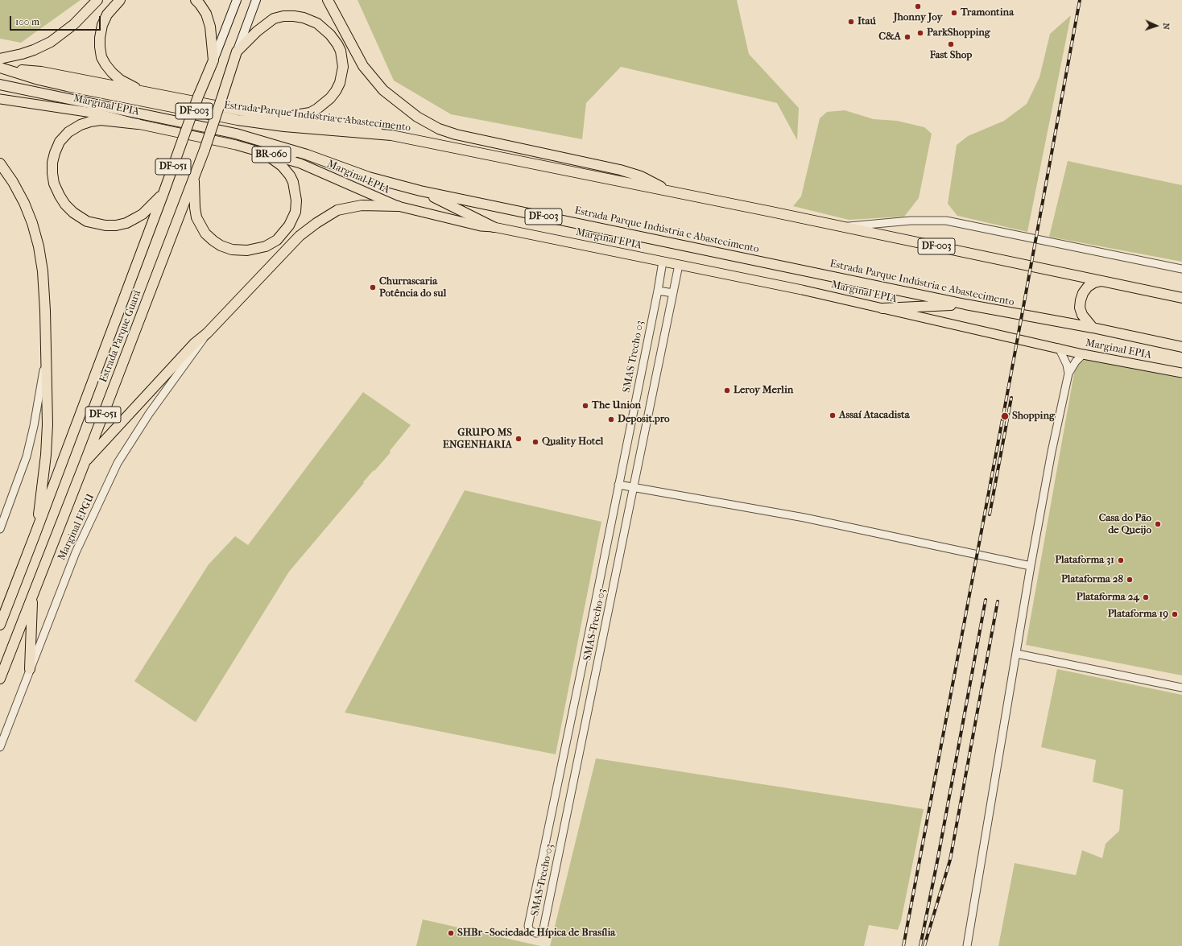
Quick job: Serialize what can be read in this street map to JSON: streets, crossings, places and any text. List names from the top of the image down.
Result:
{
  "streets": {
    "highway": [
      "DF-003",
      "Estrada Parque Indústria e Abastecimento",
      "DF-051",
      "Estrada Parque Guará"
    ],
    "main road": ["Marginal EPIA", "BR-060"],
    "street": ["SMAS Trecho 03", "Marginal EPGU"]
  },
  "crossings": [
    ["Marginal EPIA", "SMAS Trecho 03"]
  ],
  "places": [
    "Jhonny Joy",
    "Tramontina",
    "Itaú",
    "ParkShopping",
    "C&A",
    "Fast Shop",
    "Churrascaria Potência do sul",
    "Leroy Merlin",
    "The Union",
    "Assaí Atacadista",
    "Shopping",
    "Deposit.pro",
    "GRUPO MS ENGENHARIA",
    "Quality Hotel",
    "Casa do Pão de Queijo",
    "Plataforma 31",
    "Plataforma 28",
    "Plataforma 24",
    "Plataforma 19",
    "SHBr - Sociedade Hípica de Brasília"
  ],
  "scale_bar": "100 m",
  "north": "right"
}
